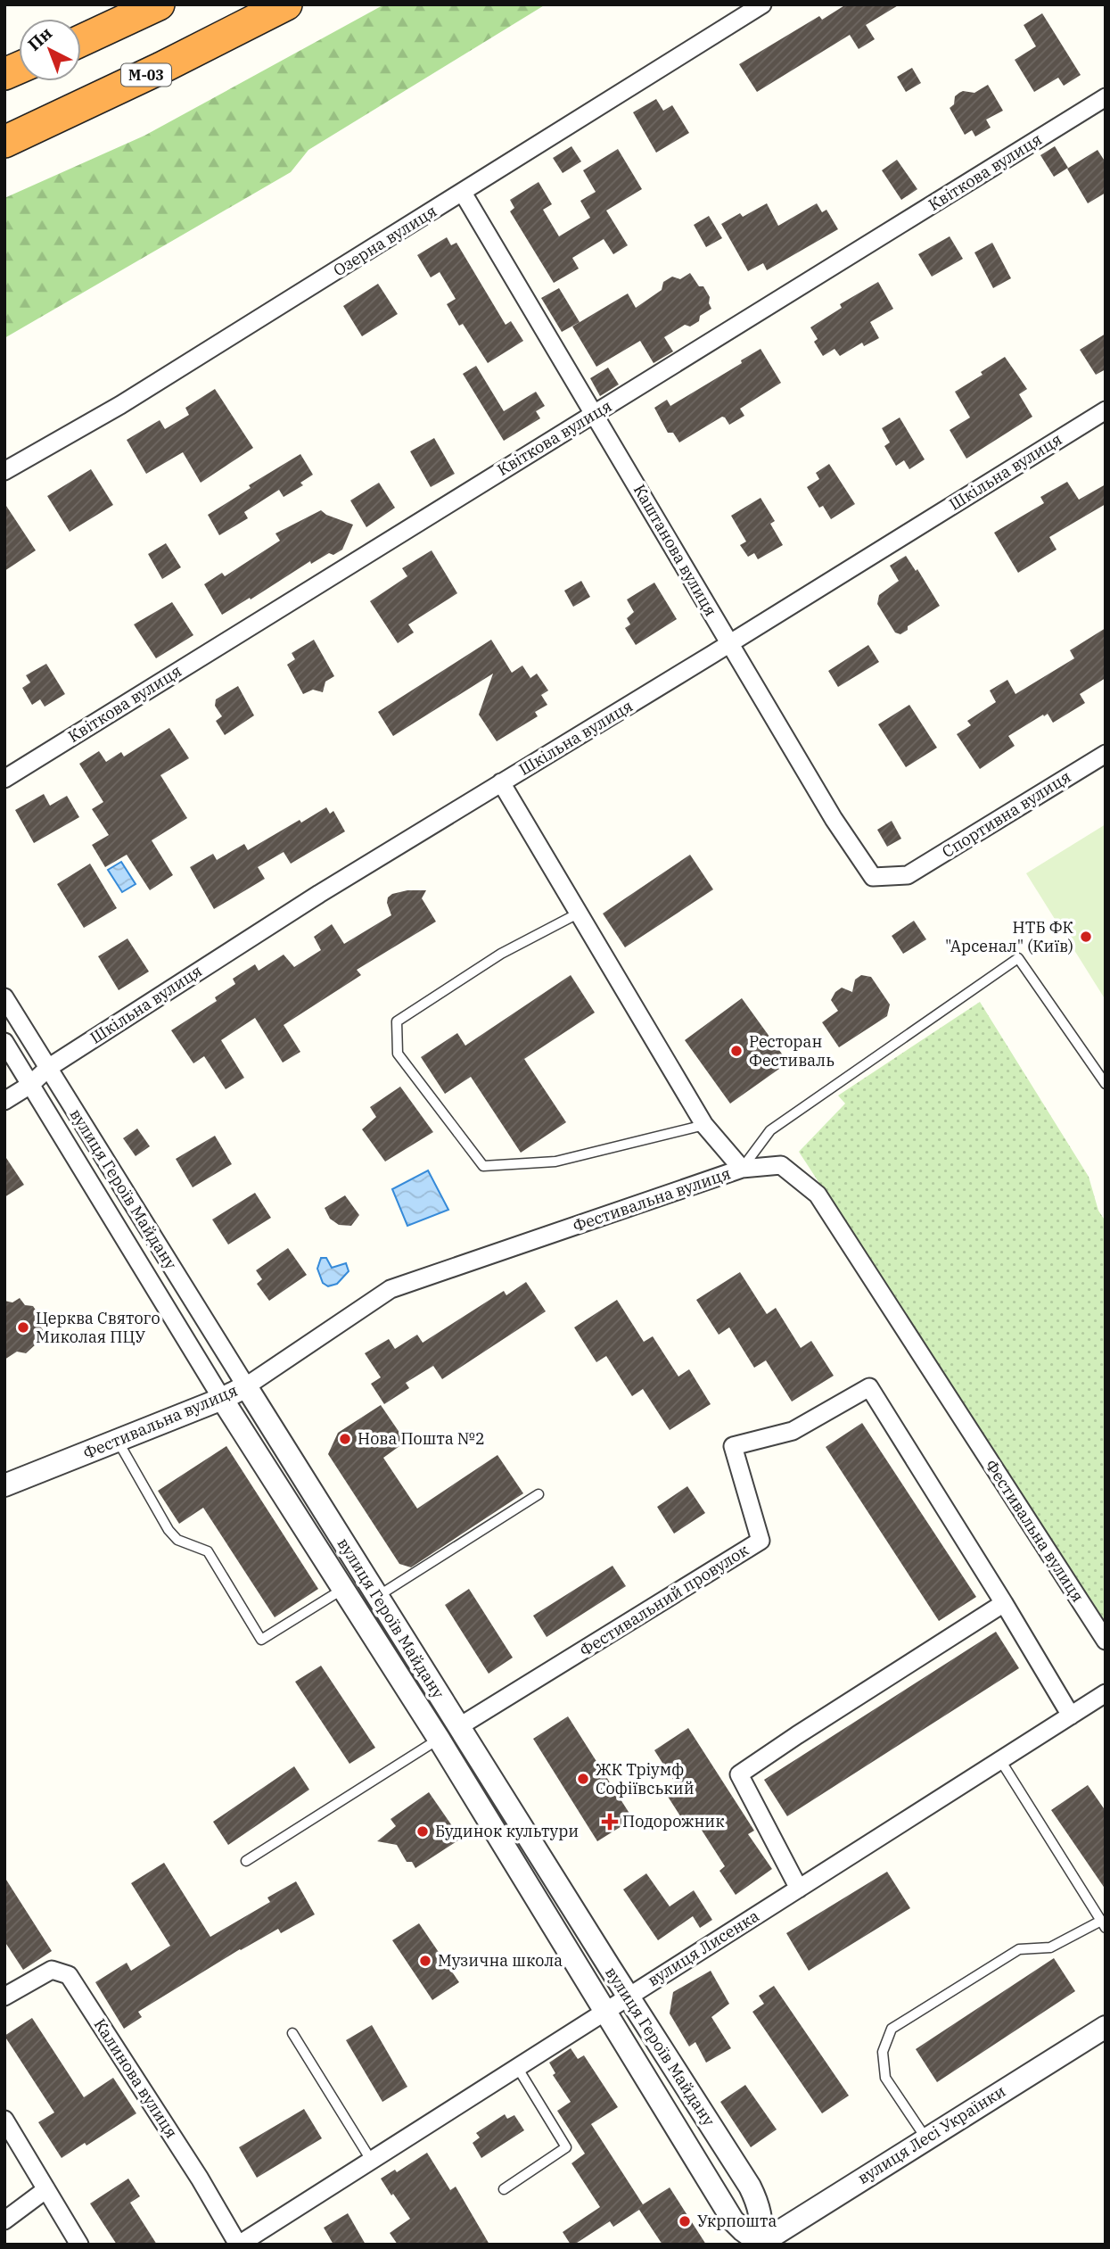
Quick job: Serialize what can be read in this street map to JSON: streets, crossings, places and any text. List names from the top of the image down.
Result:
{
  "streets": {
    "highway": ["М-03"],
    "street": [
      "Квіткова вулиця",
      "Озерна вулиця",
      "Шкільна вулиця",
      "Каштанова вулиця",
      "Спортивна вулиця",
      "вулиця Героїв Майдану",
      "Фестивальна вулиця",
      "Фестивальний провулок",
      "вулиця Лисенка",
      "Калинова вулиця",
      "вулиця Лесі Українки"
    ]
  },
  "crossings": [
    ["Квіткова вулиця", "Каштанова вулиця"],
    ["Озерна вулиця", "Каштанова вулиця"],
    ["Шкільна вулиця", "Каштанова вулиця"],
    ["Шкільна вулиця", "вулиця Героїв Майдану"],
    ["Каштанова вулиця", "Спортивна вулиця"],
    ["вулиця Героїв Майдану", "Фестивальна вулиця"],
    ["вулиця Героїв Майдану", "Фестивальний провулок"],
    ["вулиця Героїв Майдану", "вулиця Лисенка"],
    ["вулиця Героїв Майдану", "вулиця Лесі Українки"],
    ["вулиця Лисенка", "Калинова вулиця"]
  ],
  "places": {
    "other": [
      "НТБ ФК \"Арсенал\" (Київ)",
      "Ресторан Фестиваль",
      "Церква Святого Миколая ПЦУ",
      "Нова Пошта №2",
      "ЖК Тріумф Софіївський",
      "Будинок культури",
      "Музична школа",
      "Укрпошта"
    ],
    "health": ["Подорожник"]
  },
  "north": "top left"
}
